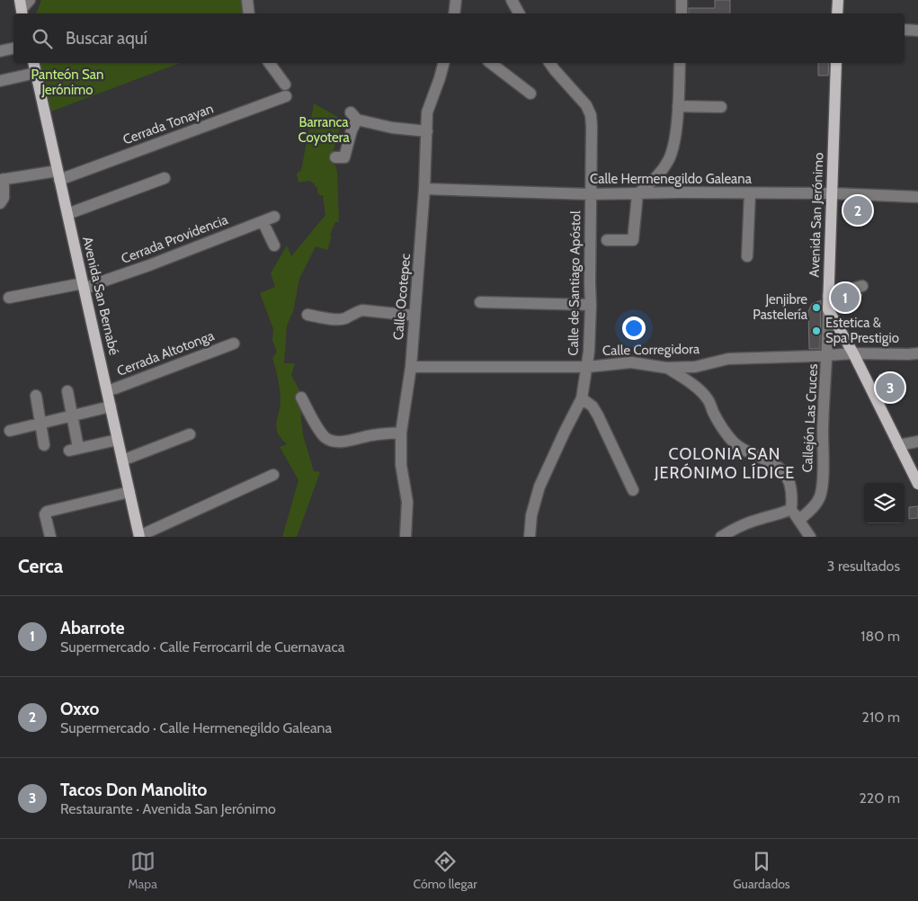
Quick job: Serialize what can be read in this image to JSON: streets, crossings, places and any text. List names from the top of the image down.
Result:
{
  "streets": {
    "main road": ["Avenida San Jerónimo", "Avenida San Bernabé"],
    "street": [
      "Cerrada Tonayan",
      "Calle Hermenegildo Galeana",
      "Cerrada Providencia",
      "Calle de Santiago Apóstol",
      "Calle Ocotepec",
      "Calle Corregidora",
      "Cerrada Altotonga",
      "Callejón Las Cruces"
    ]
  },
  "crossings": [
    ["Cerrada Tonayan", "Avenida San Bernabé"],
    ["Calle Hermenegildo Galeana", "Avenida San Jerónimo"],
    ["Calle Hermenegildo Galeana", "Calle de Santiago Apóstol"],
    ["Calle Hermenegildo Galeana", "Calle Ocotepec"],
    ["Avenida San Jerónimo", "Calle Corregidora"],
    ["Avenida San Jerónimo", "Callejón Las Cruces"],
    ["Cerrada Providencia", "Avenida San Bernabé"],
    ["Calle de Santiago Apóstol", "Calle Corregidora"],
    ["Avenida San Bernabé", "Cerrada Altotonga"],
    ["Calle Ocotepec", "Calle Corregidora"],
    ["Calle Corregidora", "Callejón Las Cruces"]
  ],
  "districts": ["COLONIA SAN JERÓNIMO LÍDICE"],
  "parks": ["Panteón San Jerónimo", "Barranca Coyotera"],
  "places": ["Jenjibre Pastelería", "Estetica & Spa Prestigio"],
  "page": {
    "search": "Buscar aquí",
    "pins": ["2", "1", "3"],
    "heading": ["Cerca", "3 resultados"],
    "list": [
      {
        "mark": "1",
        "name": "Abarrote",
        "note": "Supermercado · Calle Ferrocarril de Cuernavaca",
        "value": "180 m"
      },
      {
        "mark": "2",
        "name": "Oxxo",
        "note": "Supermercado · Calle Hermenegildo Galeana",
        "value": "210 m"
      },
      {
        "mark": "3",
        "name": "Tacos Don Manolito",
        "note": "Restaurante · Avenida San Jerónimo",
        "value": "220 m"
      }
    ],
    "nav": ["Mapa", "Cómo llegar", "Guardados"]
  }
}
